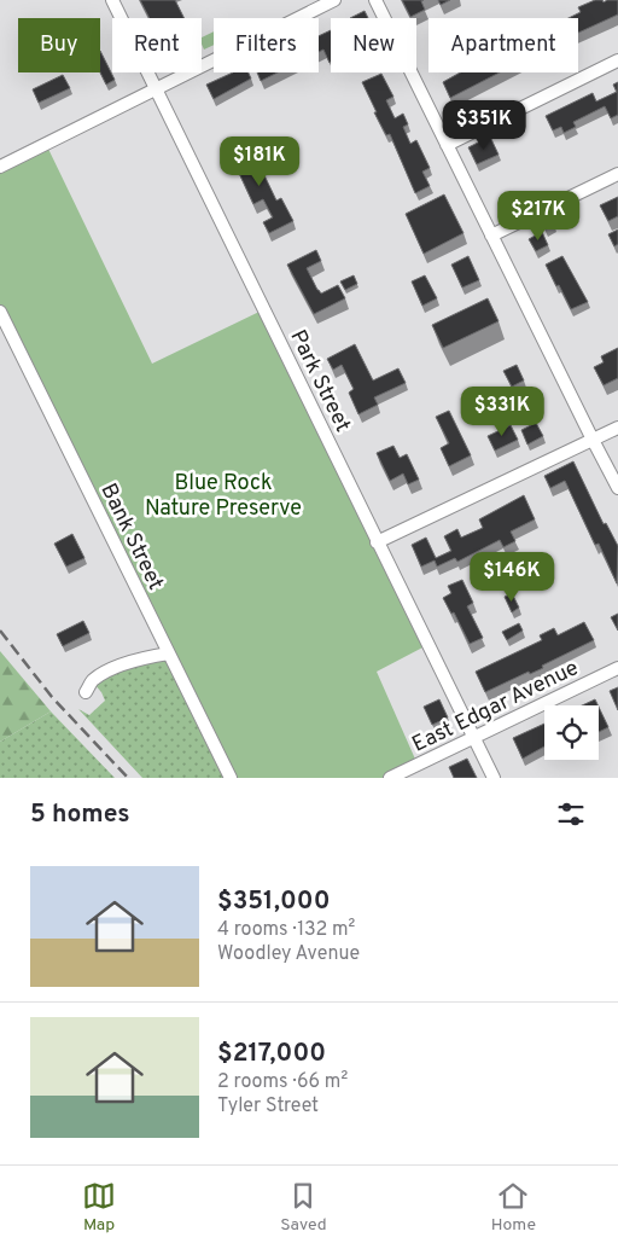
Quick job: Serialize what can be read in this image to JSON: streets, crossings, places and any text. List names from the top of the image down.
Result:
{
  "streets": {
    "street": ["Park Street", "Bank Street", "East Edgar Avenue"]
  },
  "crossings": [
    ["Park Street", "East Edgar Avenue"]
  ],
  "parks": ["Blue Rock Nature Preserve"],
  "page": {
    "chip": [
      "Buy",
      "Rent",
      "Filters",
      "New",
      "Apartment"
    ],
    "price": [
      "$351K",
      "$181K",
      "$217K",
      "$331K",
      "$146K"
    ],
    "heading": "5 homes",
    "list": [
      {
        "name": "$351,000",
        "note": "4 rooms · 132 m² · Woodley Avenue"
      },
      {
        "name": "$217,000",
        "note": "2 rooms · 66 m² · Tyler Street"
      }
    ],
    "tabs": ["Map", "Saved", "Home"]
  }
}
